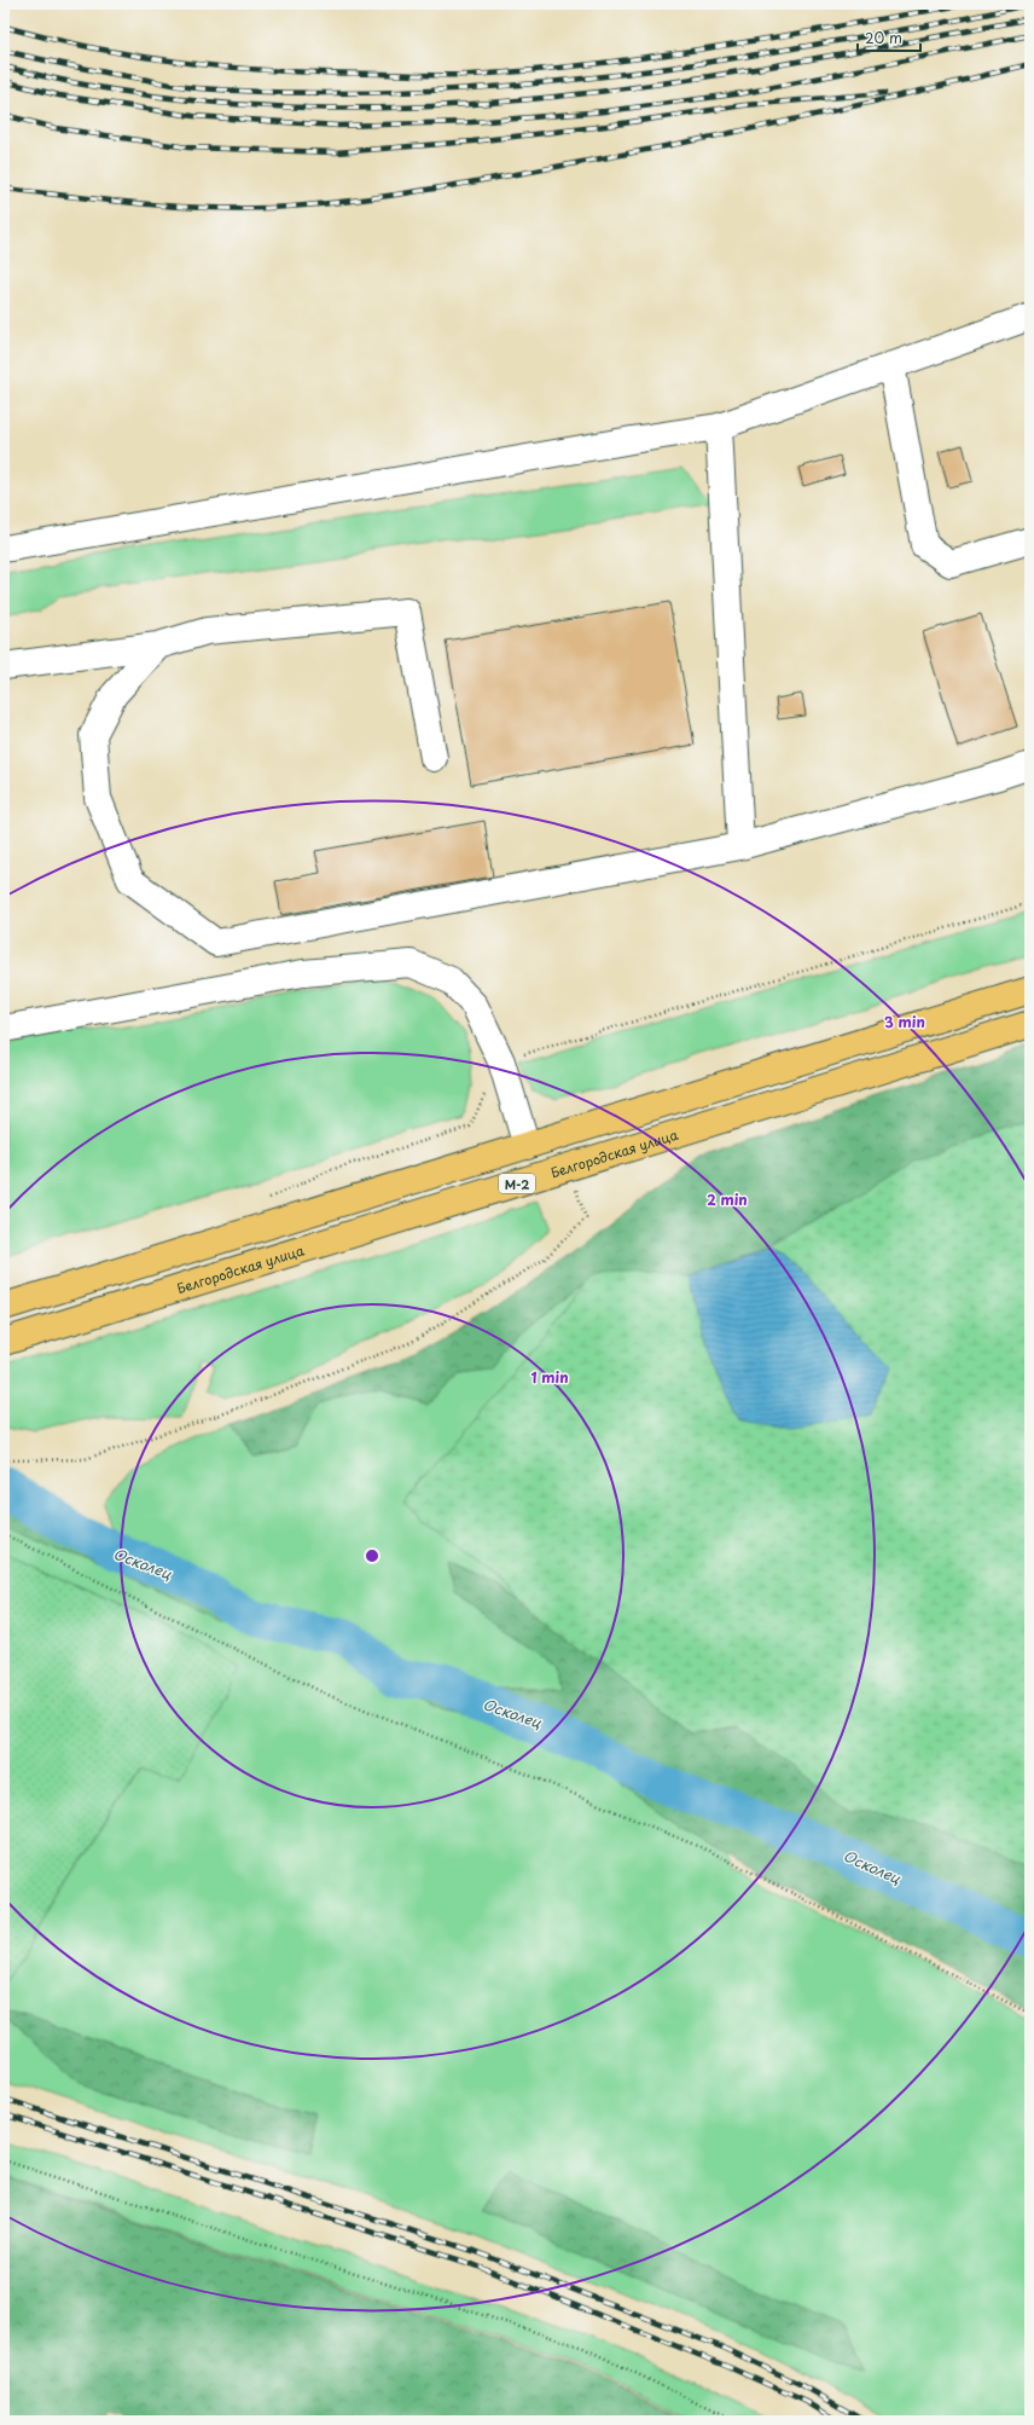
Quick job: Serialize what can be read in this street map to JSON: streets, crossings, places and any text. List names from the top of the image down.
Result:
{
  "streets": {
    "main road": ["Белгородская улица", "М-2"]
  },
  "water": ["Осколец"],
  "scale_bar": "20 m",
  "rings": ["3 min", "2 min", "1 min"]
}
